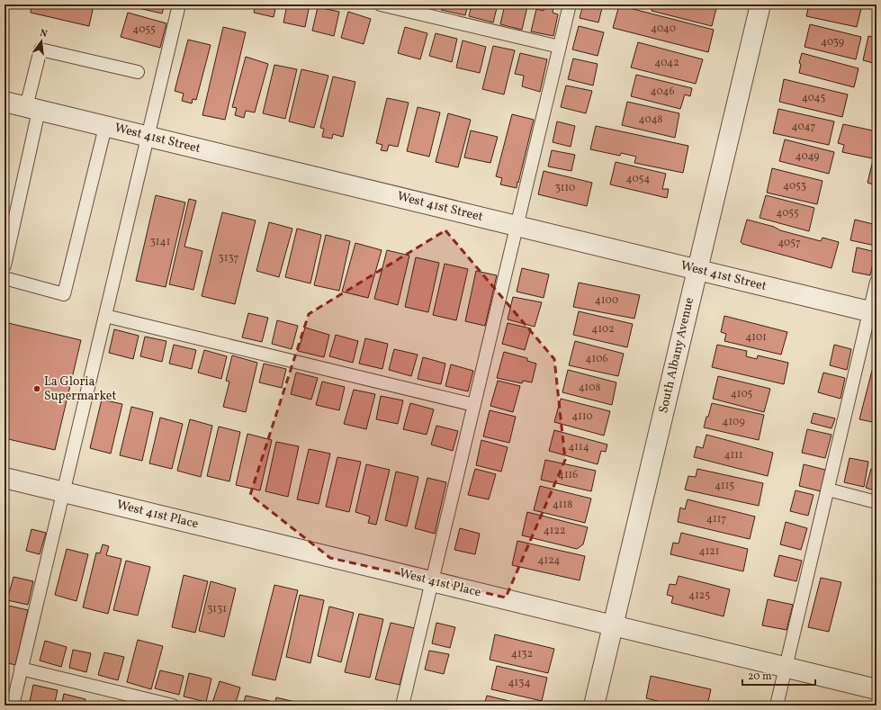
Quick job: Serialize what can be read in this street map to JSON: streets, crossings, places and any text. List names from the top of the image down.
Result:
{
  "streets": {
    "street": ["West 41st Street", "South Albany Avenue", "West 41st Place"]
  },
  "crossings": [
    ["West 41st Street", "South Albany Avenue"],
    ["South Albany Avenue", "West 41st Place"]
  ],
  "places": ["La Gloria Supermarket"],
  "house_numbers": [
    "4040",
    "4055",
    "4039",
    "4042",
    "4046",
    "4045",
    "4048",
    "4047",
    "4049",
    "4054",
    "4053",
    "3110",
    "4055",
    "3141",
    "4057",
    "3137",
    "4100",
    "4102",
    "4101",
    "4106",
    "4108",
    "4105",
    "4110",
    "4109",
    "4114",
    "4111",
    "4116",
    "4115",
    "4118",
    "4117",
    "4122",
    "4121",
    "4124",
    "4125",
    "3131",
    "4132",
    "4134"
  ],
  "scale_bar": "20 m",
  "north": "top"
}
